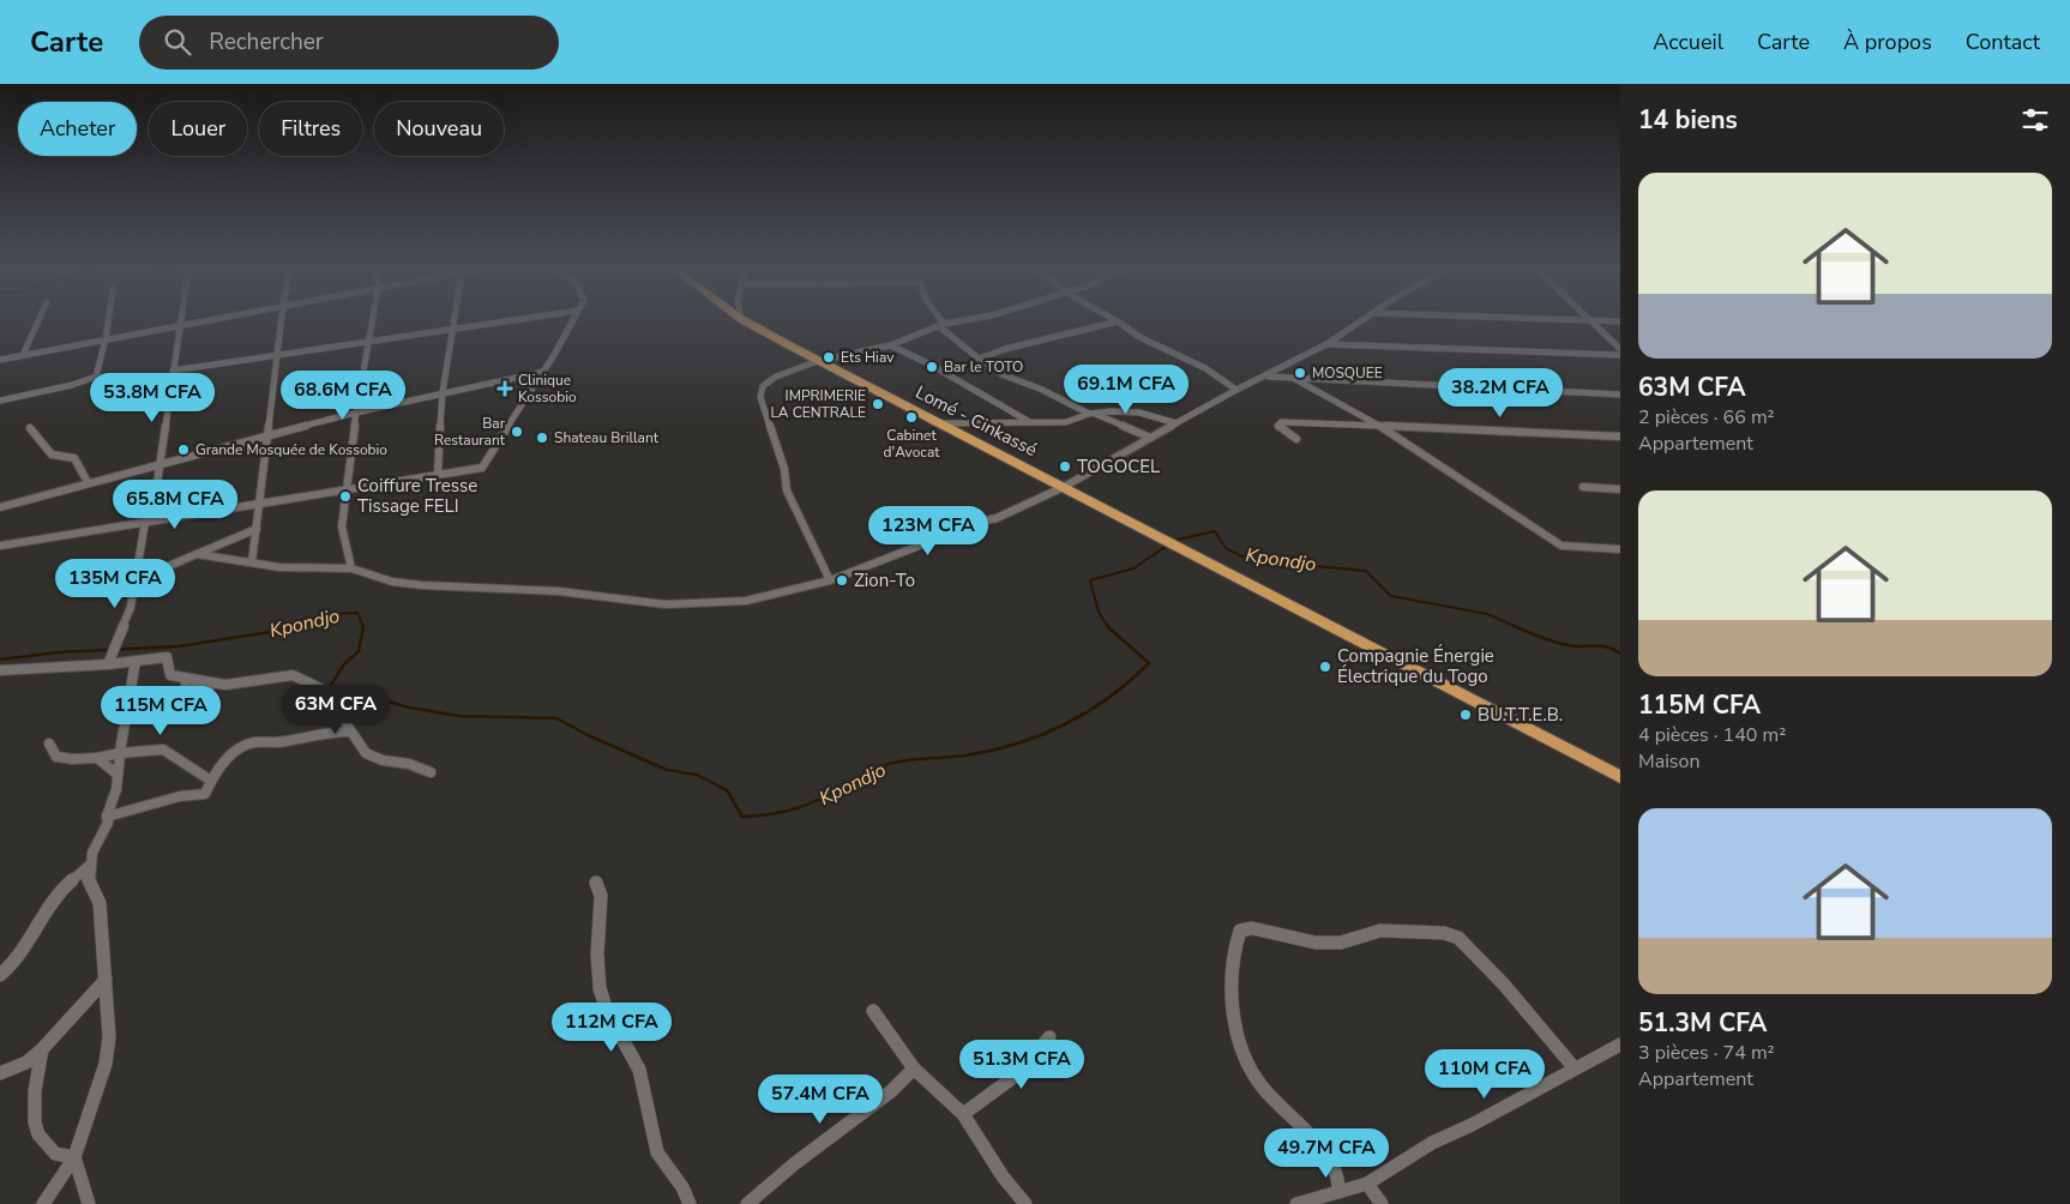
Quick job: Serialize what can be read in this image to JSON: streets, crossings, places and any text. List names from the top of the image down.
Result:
{
  "streets": {
    "highway": ["Lomé - Cinkassé"]
  },
  "water": ["Kpondjo"],
  "places": {
    "other": [
      "Ets Hiav",
      "Bar le TOTO",
      "MOSQUEE",
      "IMPRIMERIE LA CENTRALE",
      "Cabinet d'Avocat",
      "Bar Restaurant",
      "Shateau Brillant",
      "Grande Mosquée de Kossobio",
      "TOGOCEL",
      "Coiffure Tresse Tissage FELI",
      "Zion-To",
      "Compagnie Énergie Électrique du Togo",
      "BU.T.T.E.B."
    ],
    "health": ["Clinique Kossobio"]
  },
  "page": {
    "header": "Carte",
    "search": "Rechercher",
    "nav": [
      "Accueil",
      "Carte",
      "À propos",
      "Contact"
    ],
    "heading": "14 biens",
    "chip": [
      "Acheter",
      "Louer",
      "Filtres",
      "Nouveau"
    ],
    "list": [
      {
        "name": "63M CFA",
        "note": "2 pièces · 66 m² · Appartement"
      },
      {
        "name": "115M CFA",
        "note": "4 pièces · 140 m² · Maison"
      },
      {
        "name": "51.3M CFA",
        "note": "3 pièces · 74 m² · Appartement"
      }
    ],
    "price": [
      "69.1M CFA",
      "38.2M CFA",
      "68.6M CFA",
      "53.8M CFA",
      "65.8M CFA",
      "123M CFA",
      "135M CFA",
      "63M CFA",
      "115M CFA",
      "112M CFA",
      "51.3M CFA",
      "110M CFA",
      "57.4M CFA",
      "49.7M CFA"
    ]
  }
}
